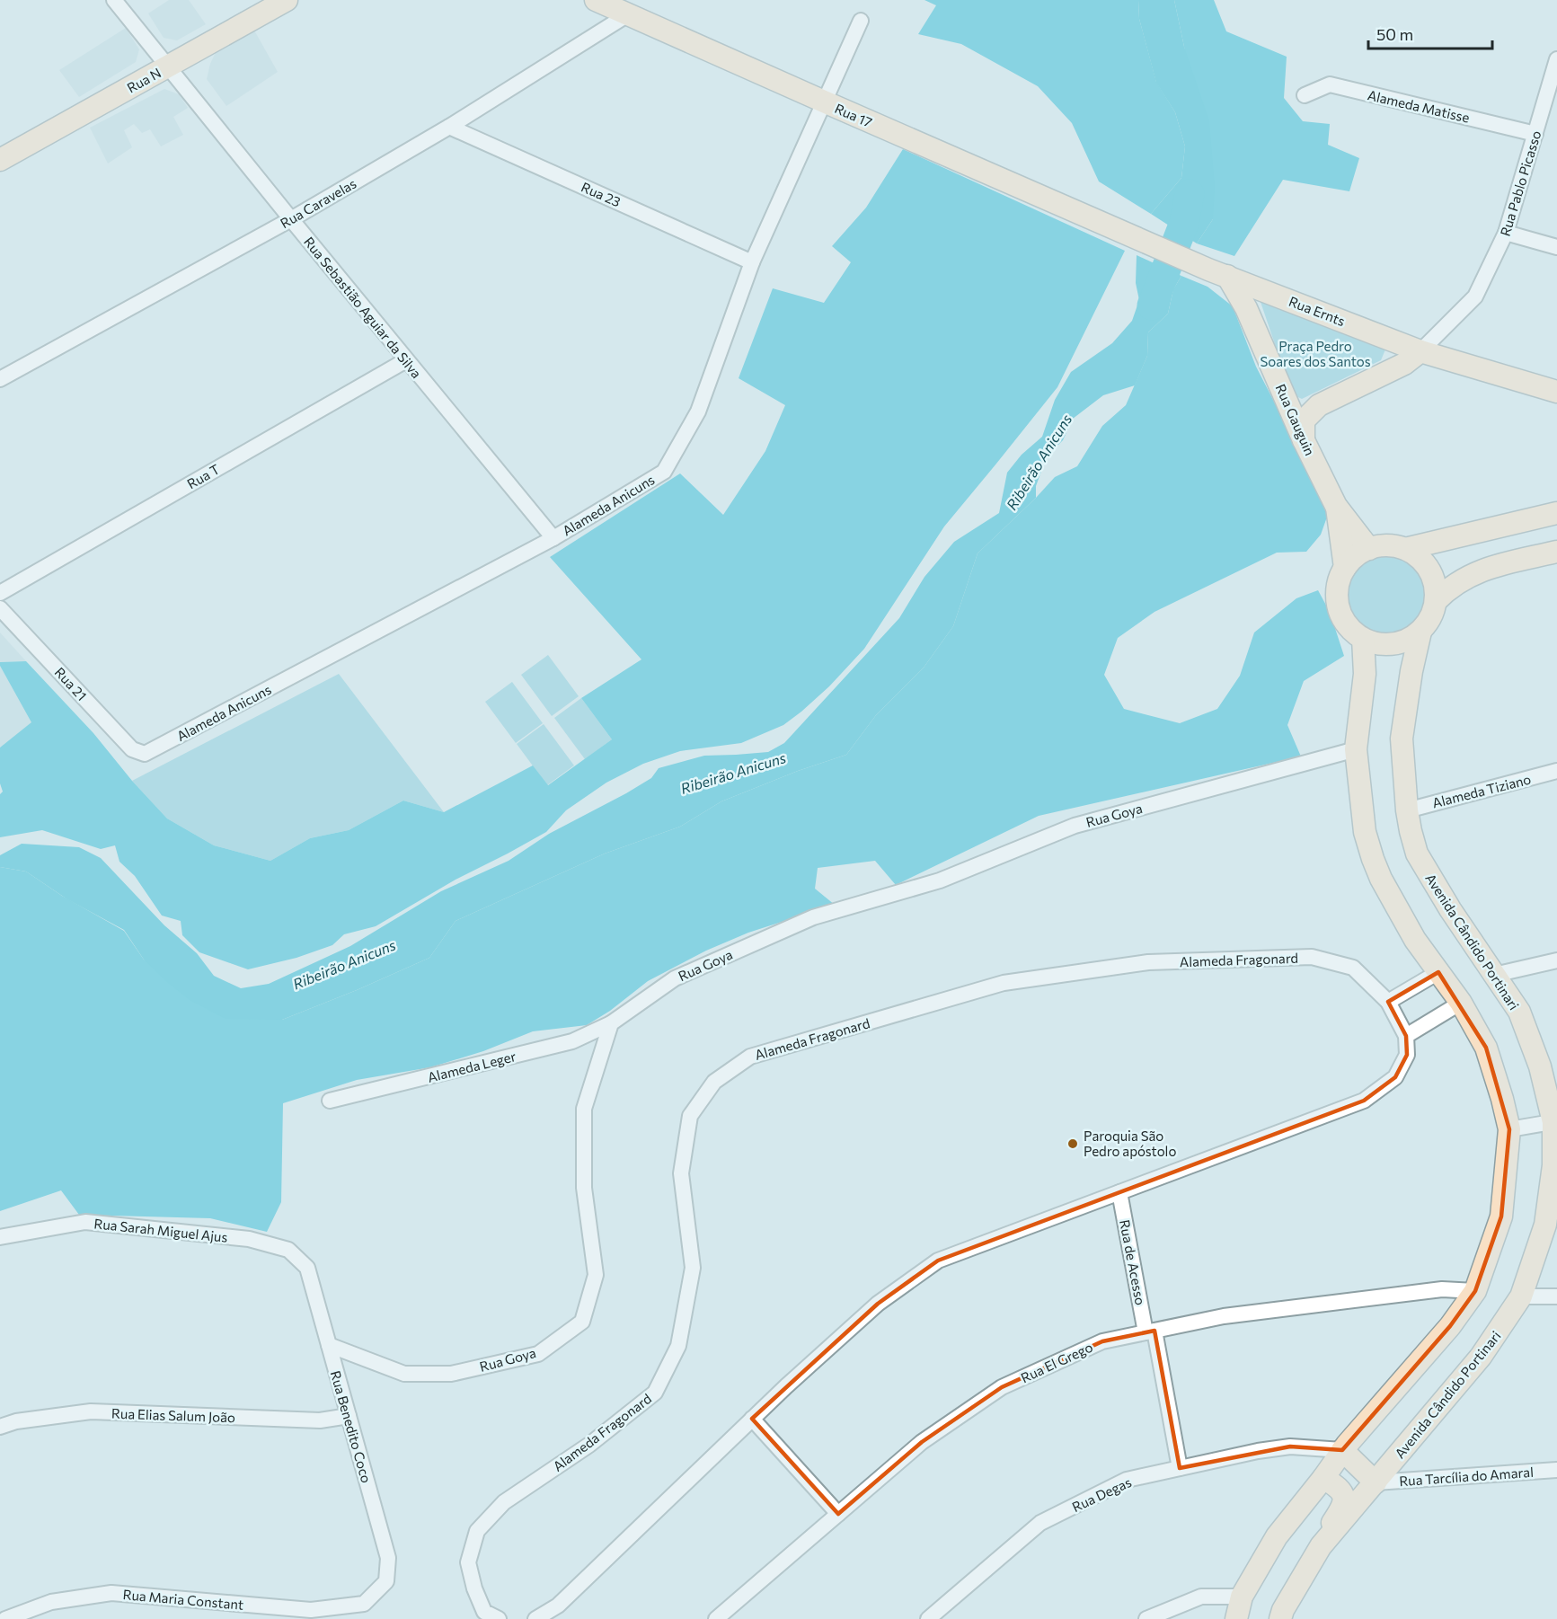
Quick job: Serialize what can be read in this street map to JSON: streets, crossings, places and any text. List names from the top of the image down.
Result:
{
  "streets": {
    "street": [
      "Rua N",
      "Alameda Matisse",
      "Rua 17",
      "Rua Pablo Picasso",
      "Rua 23",
      "Rua Caravelas",
      "Rua Sebastião Aguiar da Silva",
      "Rua Ernts",
      "Rua Gauguin",
      "Rua T",
      "Alameda Anicuns",
      "Rua 21",
      "Alameda Tiziano",
      "Rua Goya",
      "Avenida Cândido Portinari",
      "Alameda Fragonard",
      "Alameda Leger",
      "Rua Sarah Miguel Ajus",
      "Rua de Acesso",
      "Rua El Grego",
      "Rua Elias Salum João",
      "Rua Benedito Coco",
      "Rua Tarcília do Amaral",
      "Rua Degas",
      "Rua Maria Constant"
    ]
  },
  "crossings": [
    ["Rua N", "Rua Sebastião Aguiar da Silva"],
    ["Alameda Matisse", "Rua Pablo Picasso"],
    ["Rua 17", "Rua Caravelas"],
    ["Rua 17", "Rua Ernts"],
    ["Rua 17", "Alameda Anicuns"],
    ["Rua Pablo Picasso", "Rua Ernts"],
    ["Rua Pablo Picasso", "Rua Gauguin"],
    ["Rua 23", "Rua Caravelas"],
    ["Rua 23", "Alameda Anicuns"],
    ["Rua Caravelas", "Rua Sebastião Aguiar da Silva"],
    ["Rua Sebastião Aguiar da Silva", "Rua T"],
    ["Rua Sebastião Aguiar da Silva", "Alameda Anicuns"],
    ["Rua Ernts", "Rua Gauguin"],
    ["Rua Gauguin", "Avenida Cândido Portinari"],
    ["Alameda Anicuns", "Rua 21"],
    ["Alameda Tiziano", "Avenida Cândido Portinari"],
    ["Rua Goya", "Alameda Leger"],
    ["Rua Goya", "Rua Benedito Coco"],
    ["Avenida Cândido Portinari", "Rua Tarcília do Amaral"],
    ["Rua Sarah Miguel Ajus", "Rua Benedito Coco"],
    ["Rua de Acesso", "Rua El Grego"],
    ["Rua de Acesso", "Rua Degas"],
    ["Rua Elias Salum João", "Rua Benedito Coco"],
    ["Rua Benedito Coco", "Rua Maria Constant"]
  ],
  "water": ["Ribeirão Anicuns"],
  "parks": ["Praça Pedro Soares dos Santos"],
  "places": ["Paroquia São Pedro apóstolo"],
  "scale_bar": "50 m"
}
